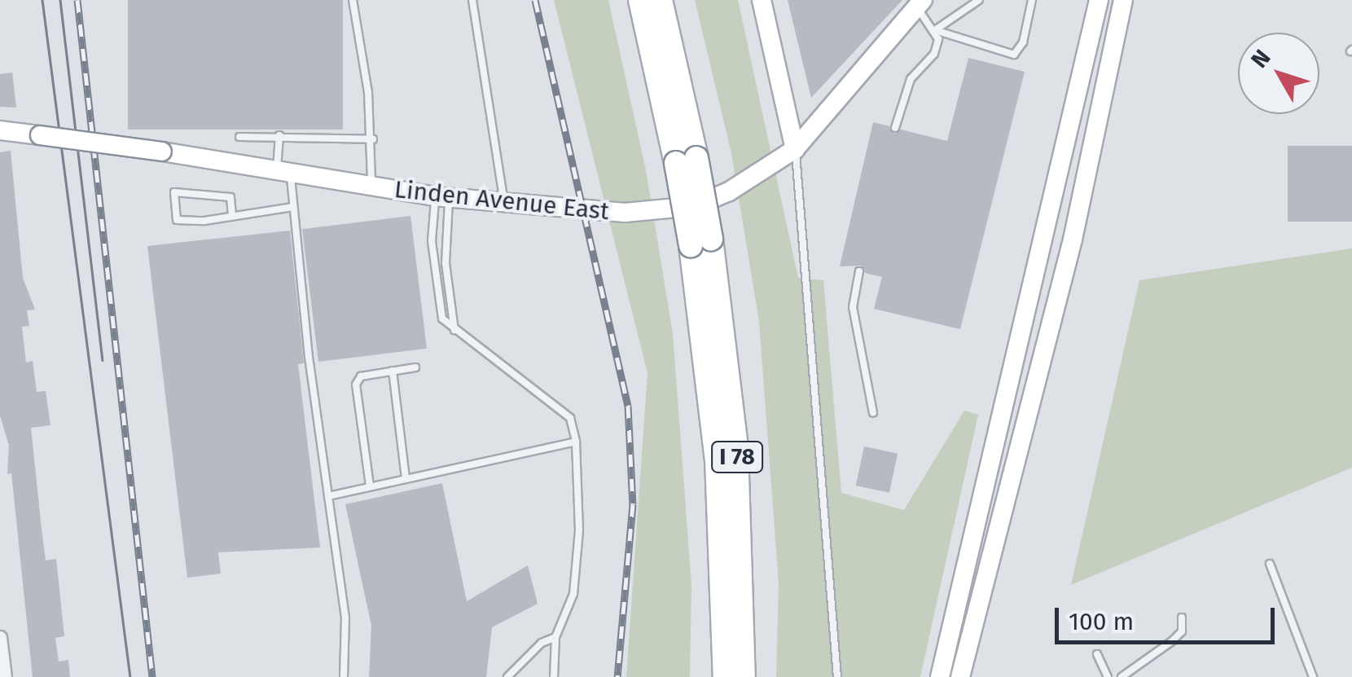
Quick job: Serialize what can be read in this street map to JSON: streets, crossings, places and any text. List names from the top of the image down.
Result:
{
  "streets": {
    "highway": ["I 78"],
    "street": ["Linden Avenue East"]
  },
  "scale_bar": "100 m",
  "north": "top left"
}
